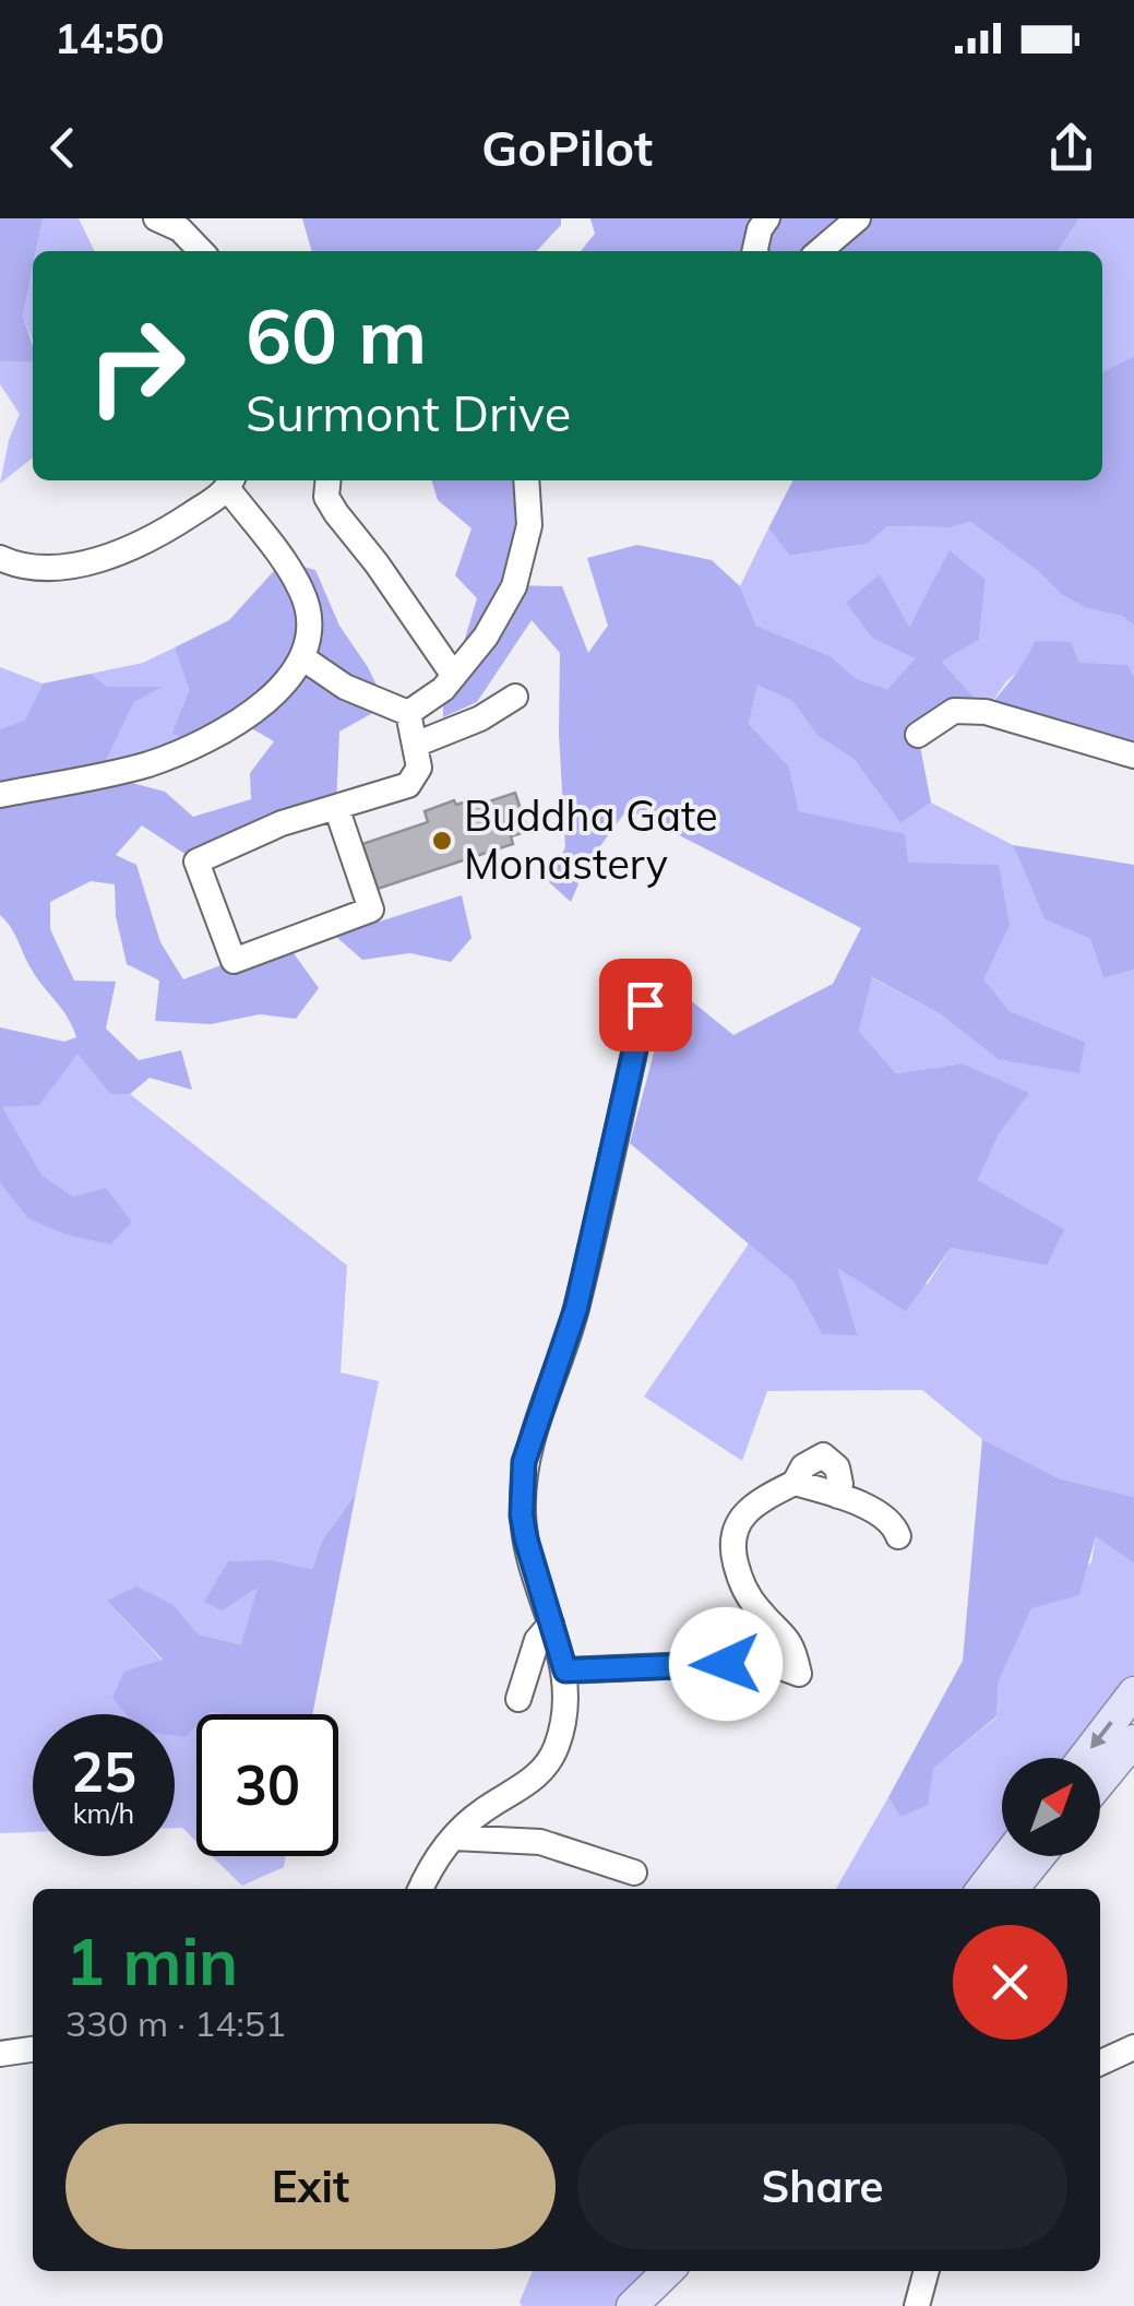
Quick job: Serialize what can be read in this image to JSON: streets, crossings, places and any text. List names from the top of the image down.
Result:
{
  "places": ["Buddha Gate Monastery"],
  "north": "top right",
  "page": {
    "status": "14:50",
    "header": "GoPilot",
    "turn": ["60 m", "Surmont Drive"],
    "speed": "25 km/h",
    "limit": "30",
    "heading": ["1 min", "330 m · 14:51"],
    "buttons": ["Exit", "Share"]
  }
}
